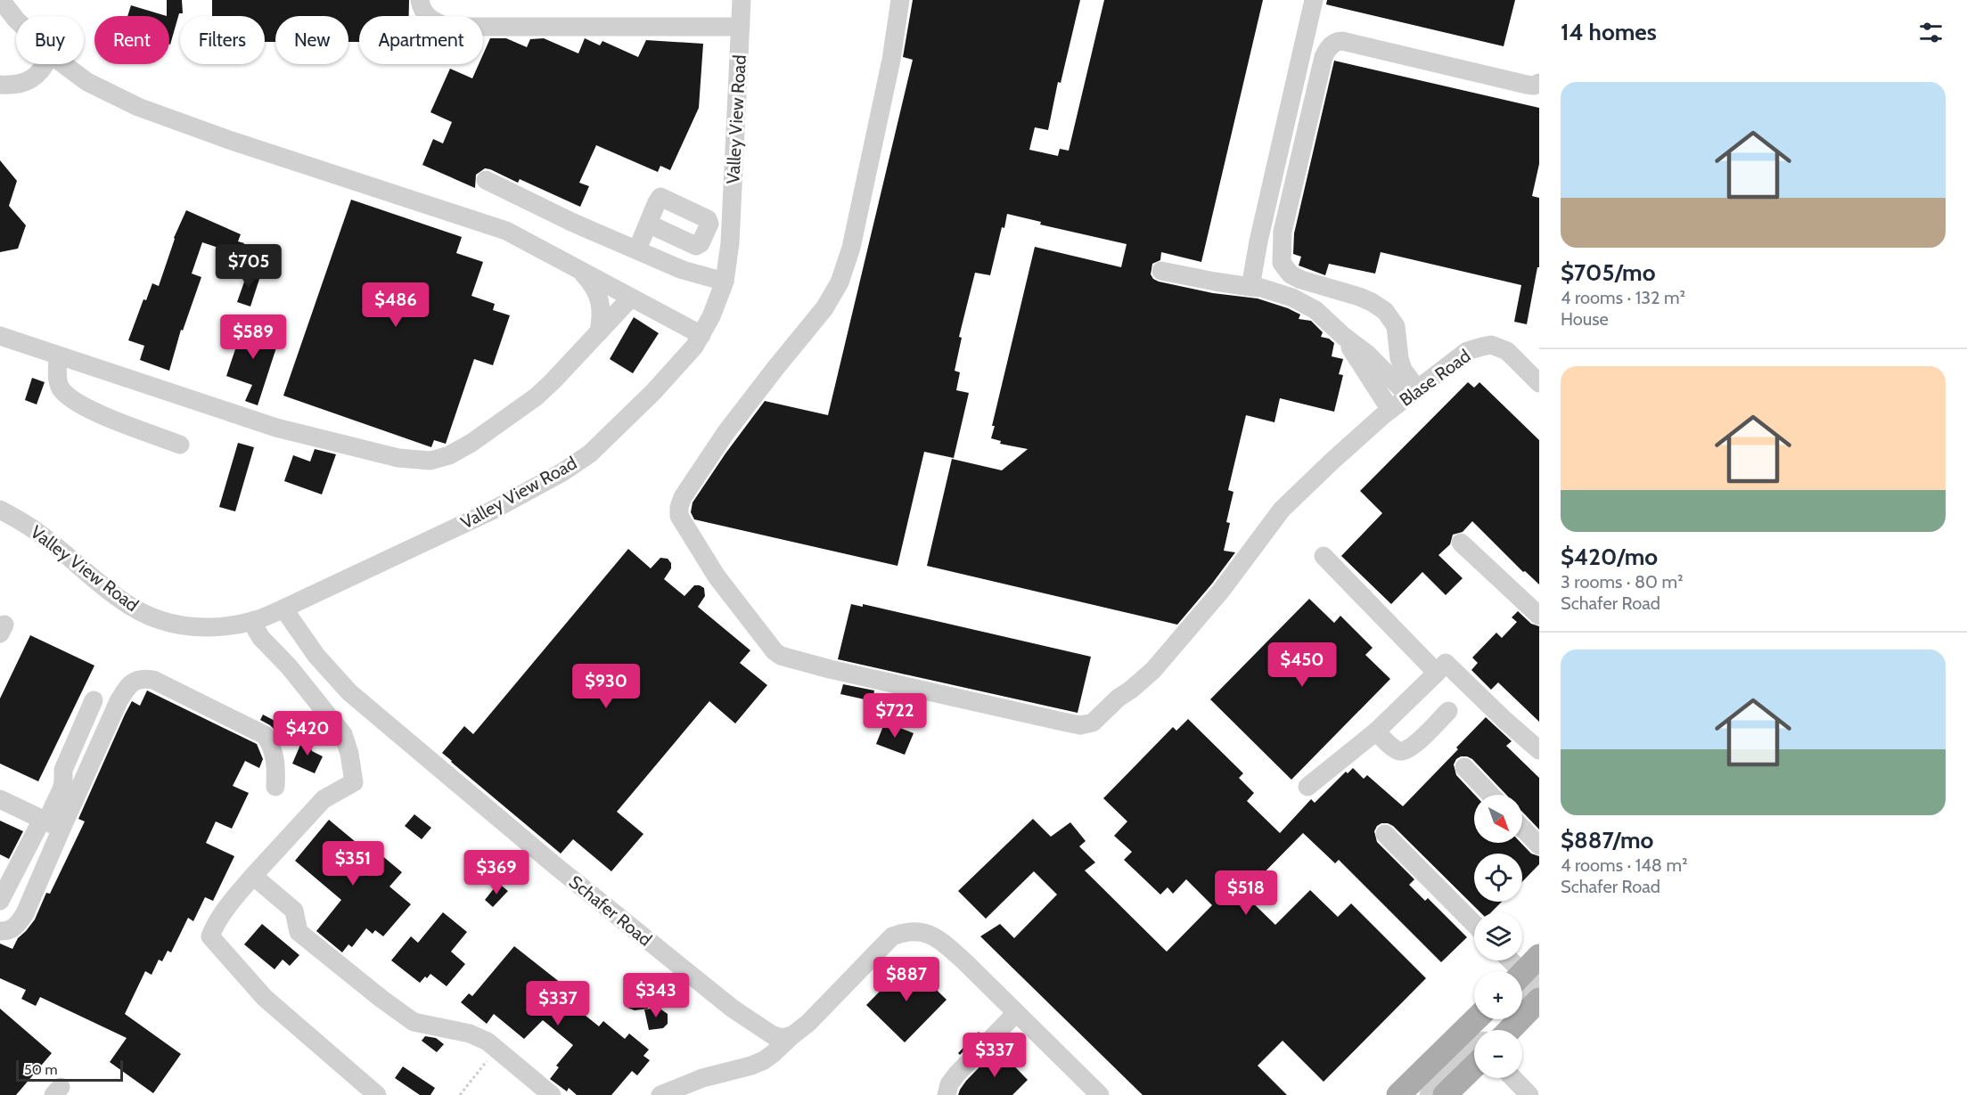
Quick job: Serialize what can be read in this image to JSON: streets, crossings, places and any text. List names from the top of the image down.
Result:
{
  "streets": {
    "street": ["Valley View Road", "Blase Road", "Schafer Road"]
  },
  "crossings": [
    ["Valley View Road", "Schafer Road"]
  ],
  "scale_bar": "50 m",
  "north": "bottom right",
  "page": {
    "heading": "14 homes",
    "chip": [
      "Buy",
      "Rent",
      "Filters",
      "New",
      "Apartment"
    ],
    "list": [
      {
        "name": "$705/mo",
        "note": "4 rooms · 132 m² · House"
      },
      {
        "name": "$420/mo",
        "note": "3 rooms · 80 m² · Schafer Road"
      },
      {
        "name": "$887/mo",
        "note": "4 rooms · 148 m² · Schafer Road"
      }
    ],
    "price": [
      "$705",
      "$486",
      "$589",
      "$450",
      "$930",
      "$722",
      "$420",
      "$351",
      "$369",
      "$518",
      "$887",
      "$343",
      "$337",
      "$337"
    ],
    "map_buttons": ["+", "−"],
    "scale": "50 m"
  }
}
